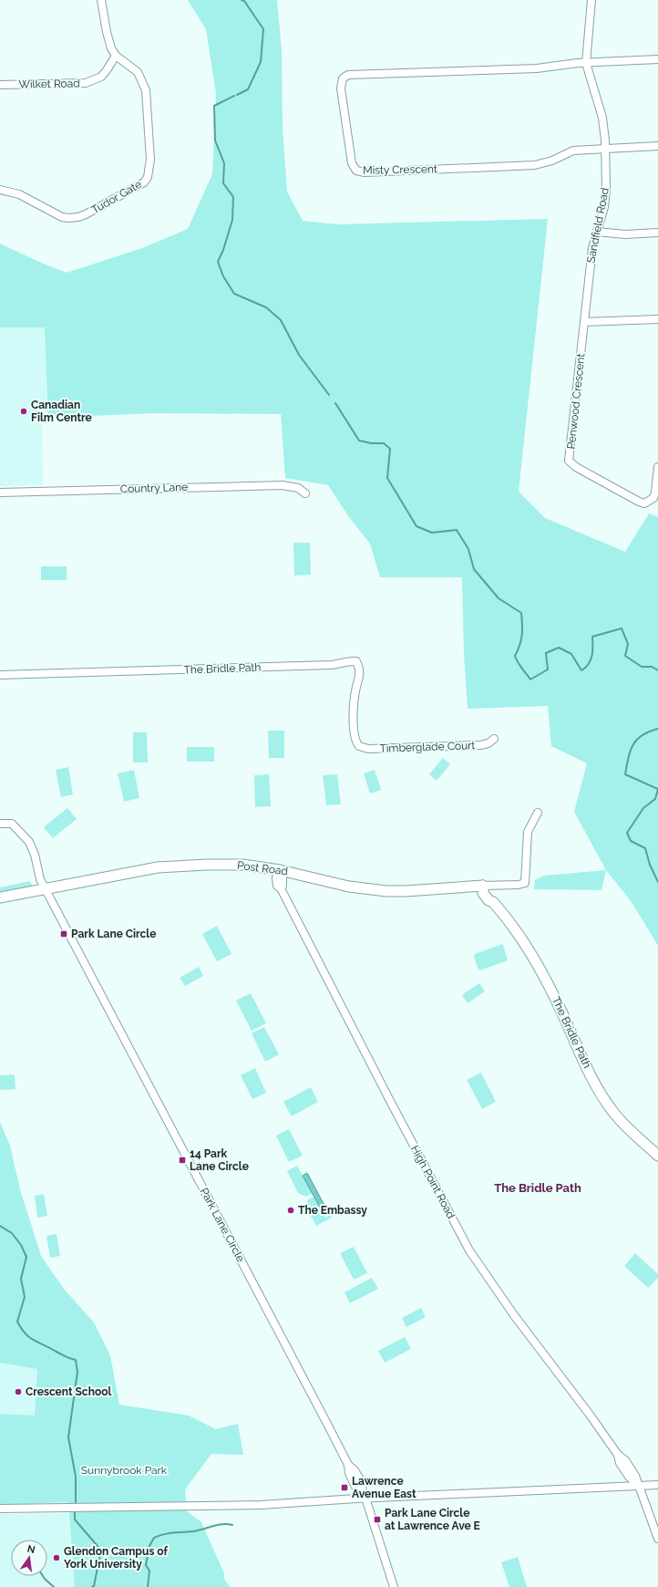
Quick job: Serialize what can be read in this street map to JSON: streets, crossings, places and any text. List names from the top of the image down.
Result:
{
  "streets": {
    "street": [
      "Wilket Road",
      "Misty Crescent",
      "Tudor Gate",
      "Sandfield Road",
      "Penwood Crescent",
      "Country Lane",
      "The Bridle Path",
      "Timberglade Court",
      "Post Road",
      "High Point Road",
      "Park Lane Circle"
    ]
  },
  "crossings": [
    ["Wilket Road", "Tudor Gate"],
    ["Misty Crescent", "Sandfield Road"],
    ["Sandfield Road", "Penwood Crescent"],
    ["The Bridle Path", "Timberglade Court"],
    ["The Bridle Path", "Post Road"],
    ["Post Road", "High Point Road"],
    ["Post Road", "Park Lane Circle"]
  ],
  "districts": ["The Bridle Path"],
  "parks": ["Sunnybrook Park"],
  "places": {
    "other": [
      "Canadian Film Centre",
      "The Embassy",
      "Crescent School",
      "Glendon Campus of York University"
    ],
    "transit": [
      "Park Lane Circle",
      "14 Park Lane Circle",
      "Lawrence Avenue East",
      "Park Lane Circle at Lawrence Ave E"
    ]
  },
  "north": "top"
}
